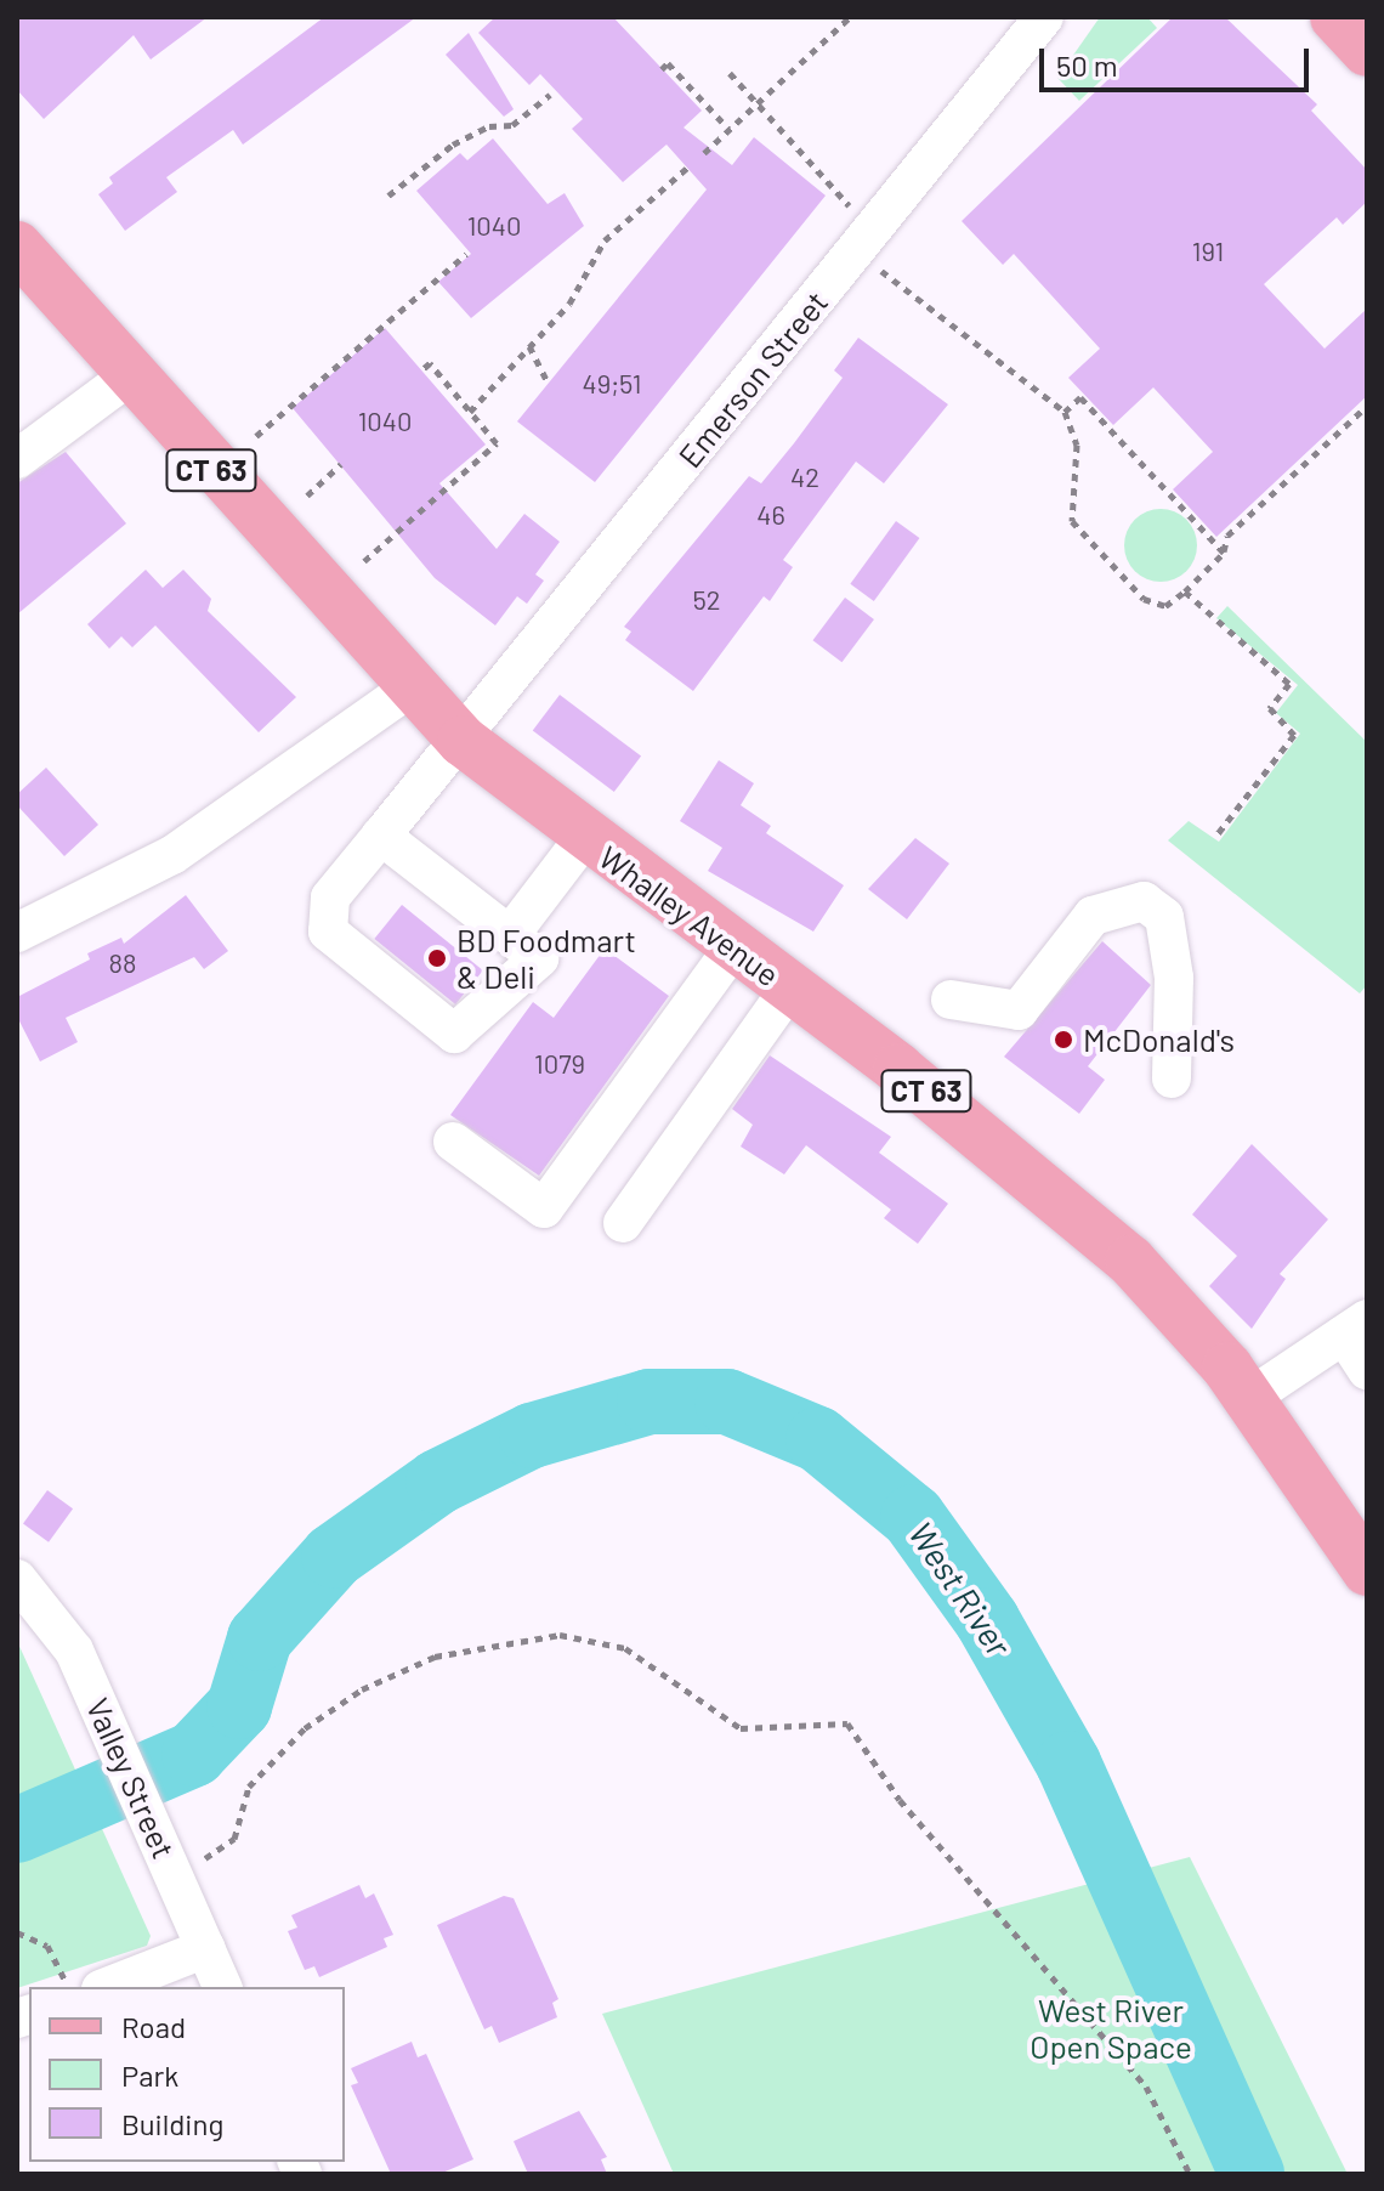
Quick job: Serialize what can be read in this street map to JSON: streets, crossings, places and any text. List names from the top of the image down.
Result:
{
  "streets": {
    "main road": ["CT 63", "Whalley Avenue"],
    "street": ["Emerson Street", "Valley Street"]
  },
  "crossings": [
    ["Emerson Street", "Whalley Avenue"]
  ],
  "water": ["West River"],
  "parks": ["West River Open Space"],
  "places": ["BD Foodmart & Deli", "McDonald's"],
  "house_numbers": [
    "1040",
    "191",
    "49;51",
    "1040",
    "42",
    "46",
    "52",
    "88",
    "1079"
  ],
  "legend": ["Road", "Park", "Building"],
  "scale_bar": "50 m"
}
